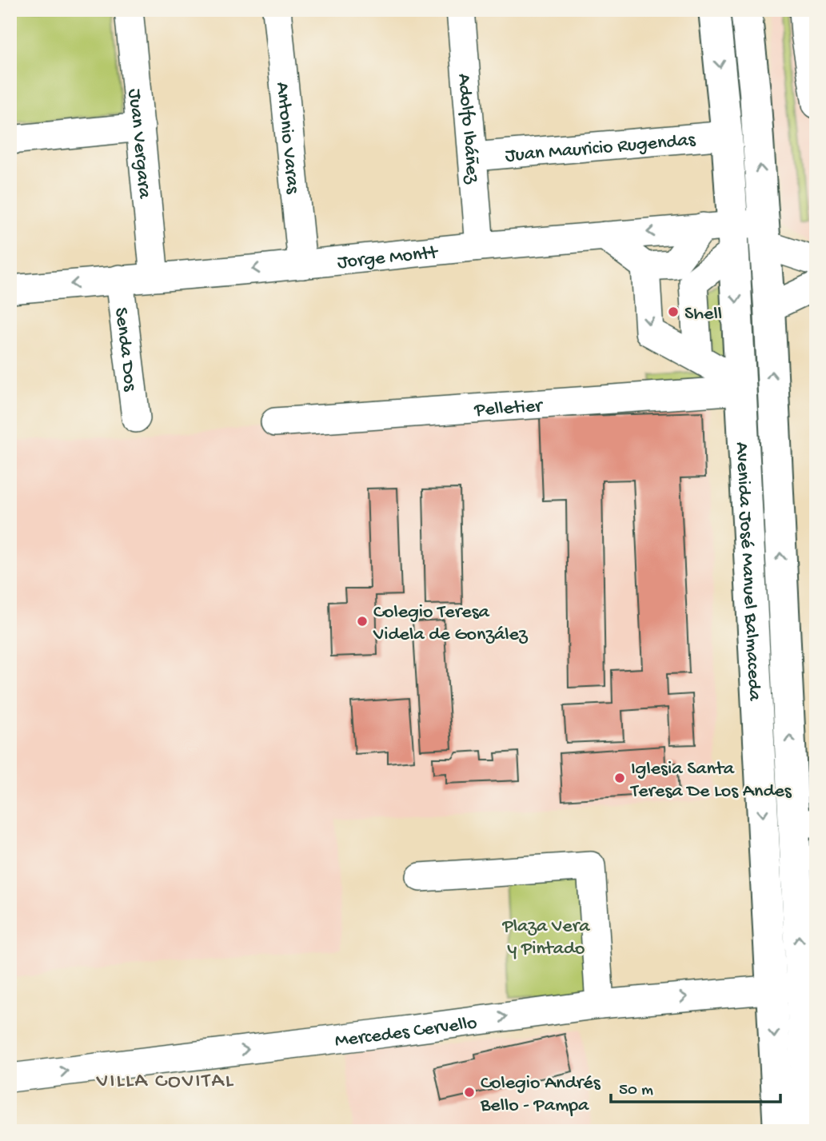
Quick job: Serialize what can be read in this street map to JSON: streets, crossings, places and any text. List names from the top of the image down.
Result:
{
  "streets": {
    "main road": ["Avenida José Manuel Balmaceda"],
    "street": [
      "Adolfo Ibáñez",
      "Antonio Varas",
      "Juan Vergara",
      "Juan Mauricio Rugendas",
      "Jorge Montt",
      "Senda Dos",
      "Pelletier",
      "Mercedes Cervello"
    ]
  },
  "crossings": [
    ["Adolfo Ibáñez", "Juan Mauricio Rugendas"],
    ["Adolfo Ibáñez", "Jorge Montt"],
    ["Antonio Varas", "Jorge Montt"],
    ["Juan Vergara", "Jorge Montt"],
    ["Juan Mauricio Rugendas", "Avenida José Manuel Balmaceda"],
    ["Jorge Montt", "Senda Dos"],
    ["Jorge Montt", "Avenida José Manuel Balmaceda"],
    ["Pelletier", "Avenida José Manuel Balmaceda"],
    ["Avenida José Manuel Balmaceda", "Mercedes Cervello"]
  ],
  "one_way": ["Mercedes Cervello"],
  "districts": ["VILLA COVITAL"],
  "parks": ["Plaza Vera y Pintado"],
  "places": [
    "Shell",
    "Colegio Teresa Videla de González",
    "Iglesia Santa Teresa De Los Andes",
    "Colegio Andrés Bello - Pampa"
  ],
  "scale_bar": "50 m"
}
